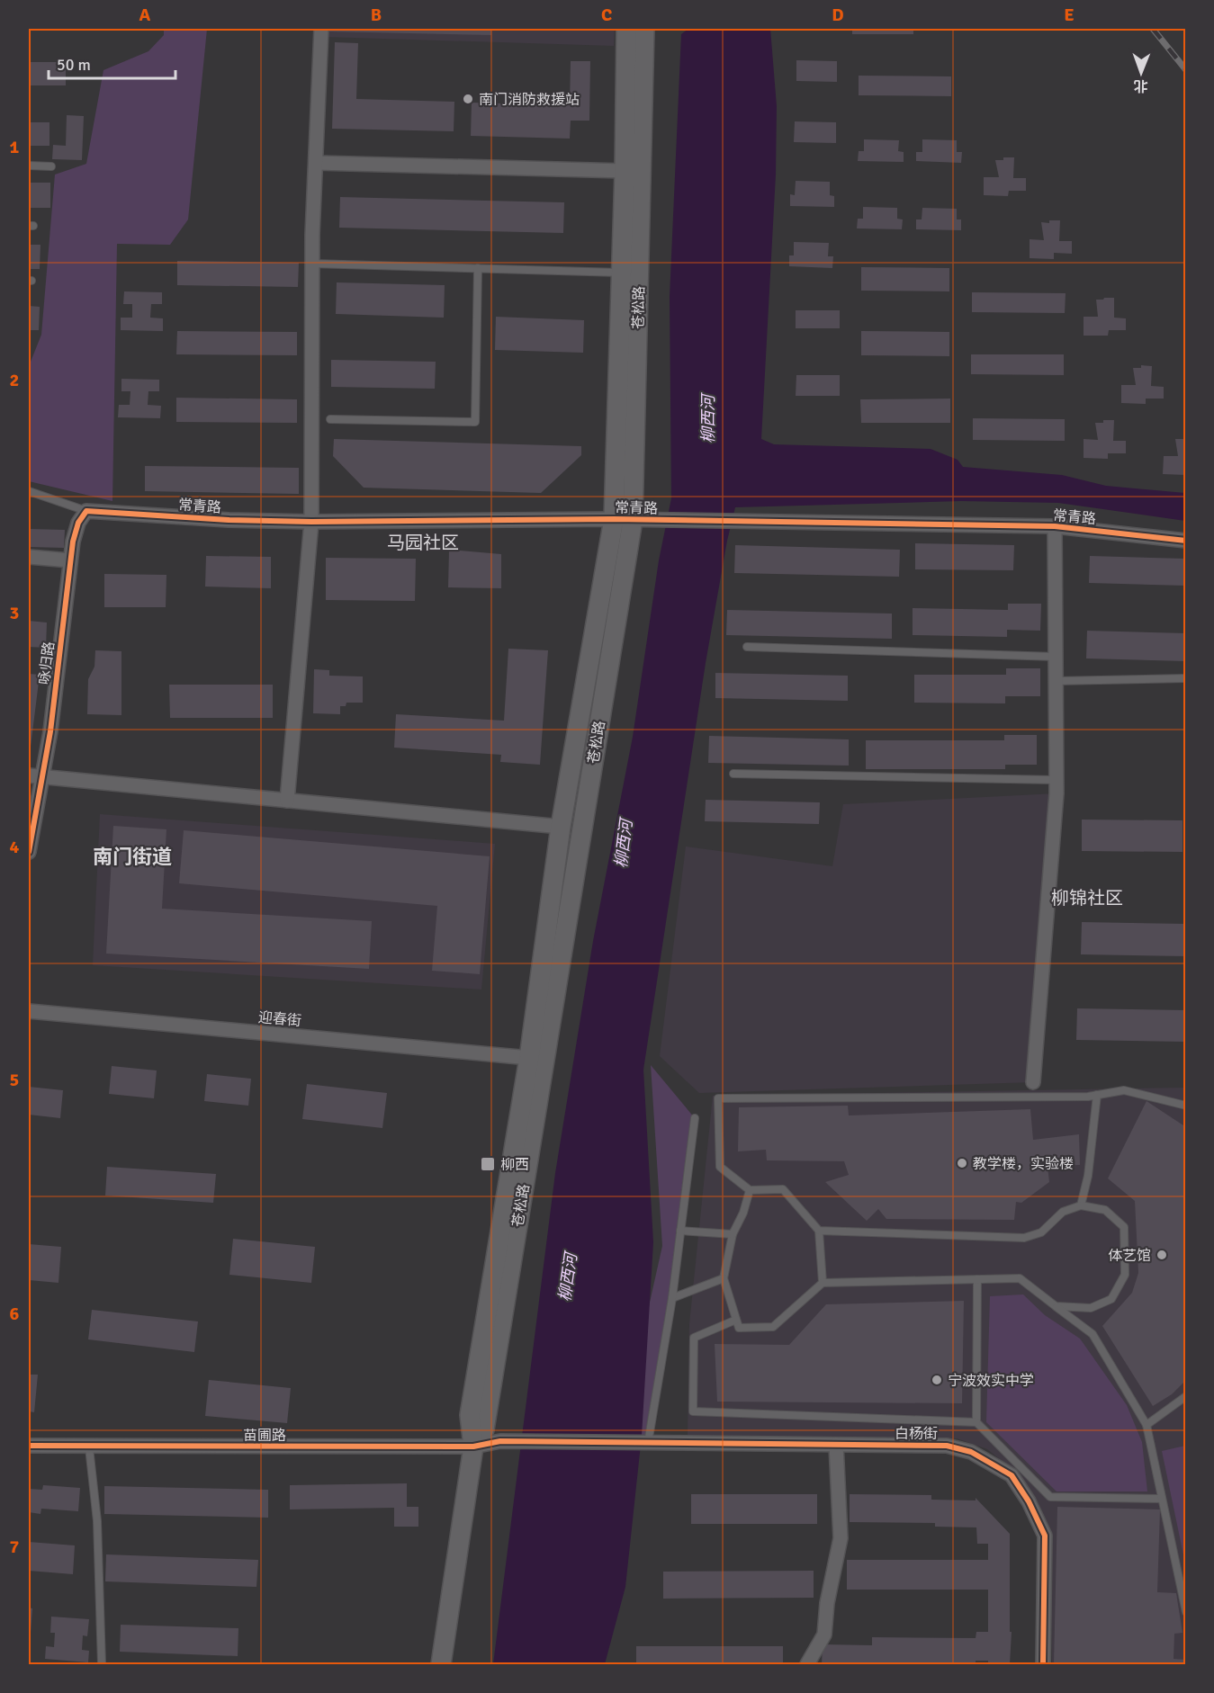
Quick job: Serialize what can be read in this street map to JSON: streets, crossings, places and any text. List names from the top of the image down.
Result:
{
  "streets": {
    "main road": ["苍松路"],
    "street": [
      "常青路",
      "咏归路",
      "迎春街",
      "白杨街",
      "苗圃路"
    ]
  },
  "crossings": [
    ["苍松路", "常青路"],
    ["苍松路", "迎春街"],
    ["苍松路", "苗圃路"],
    ["常青路", "咏归路"],
    ["白杨街", "苗圃路"]
  ],
  "districts": ["马园社区", "南门街道", "柳锦社区"],
  "water": ["柳西河"],
  "places": {
    "other": [
      "南门消防救援站",
      "教学楼，实验楼",
      "体艺馆",
      "宁波效实中学"
    ],
    "transit": ["柳西"]
  },
  "scale_bar": "50 m",
  "north": "bottom",
  "grid": {
    "columns": [
      "A",
      "B",
      "C",
      "D",
      "E"
    ],
    "rows": [
      "1",
      "2",
      "3",
      "4",
      "5",
      "6",
      "7"
    ]
  }
}
